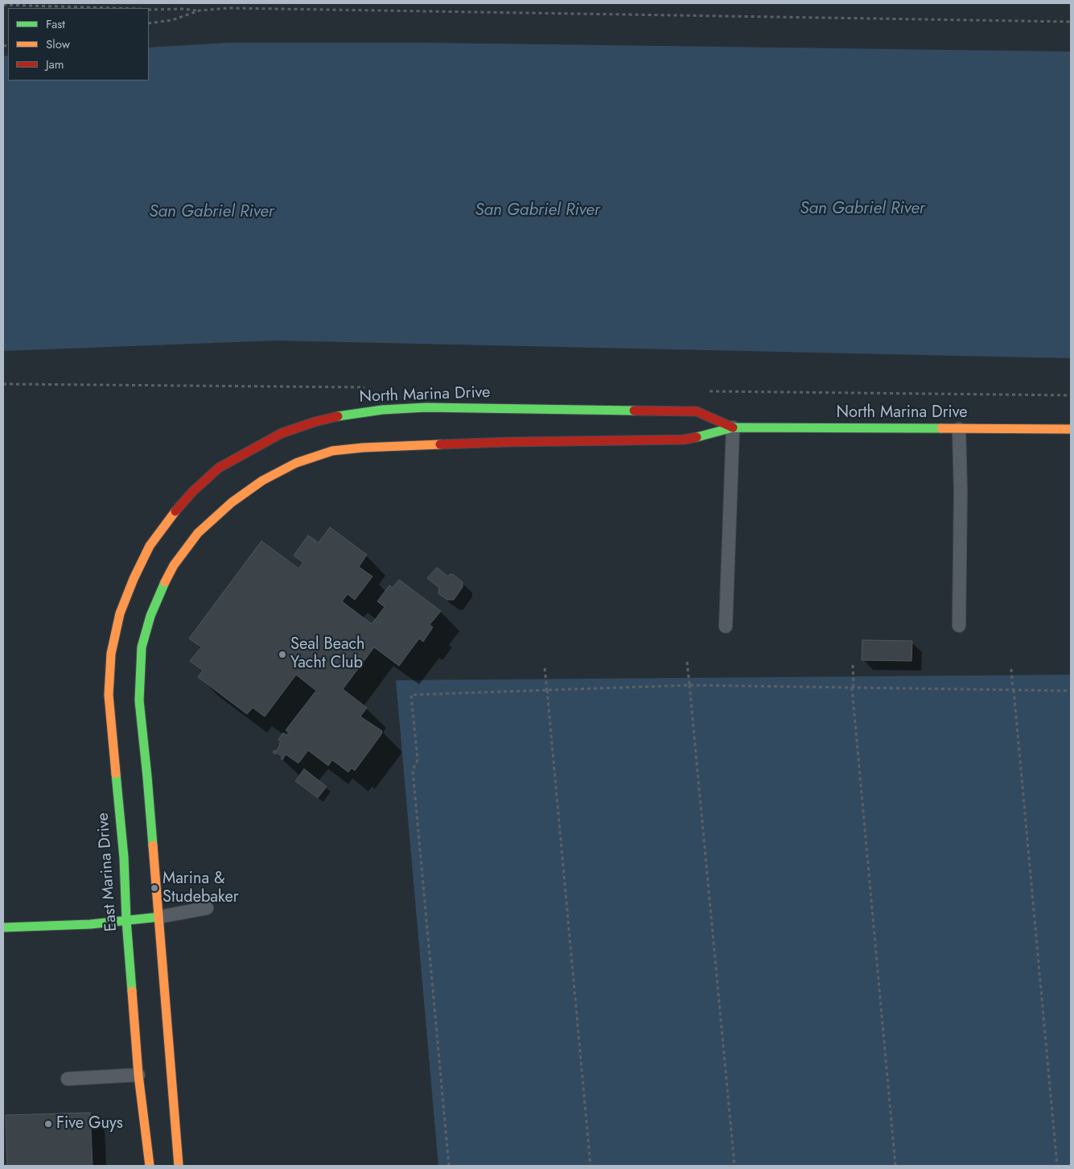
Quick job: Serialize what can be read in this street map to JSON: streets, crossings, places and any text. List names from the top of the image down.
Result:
{
  "streets": {
    "main road": ["North Marina Drive", "East Marina Drive"]
  },
  "crossings": [
    ["North Marina Drive", "East Marina Drive"]
  ],
  "water": ["San Gabriel River"],
  "places": ["Seal Beach Yacht Club", "Marina & Studebaker", "Five Guys"],
  "legend": ["Fast", "Slow", "Jam"]
}
